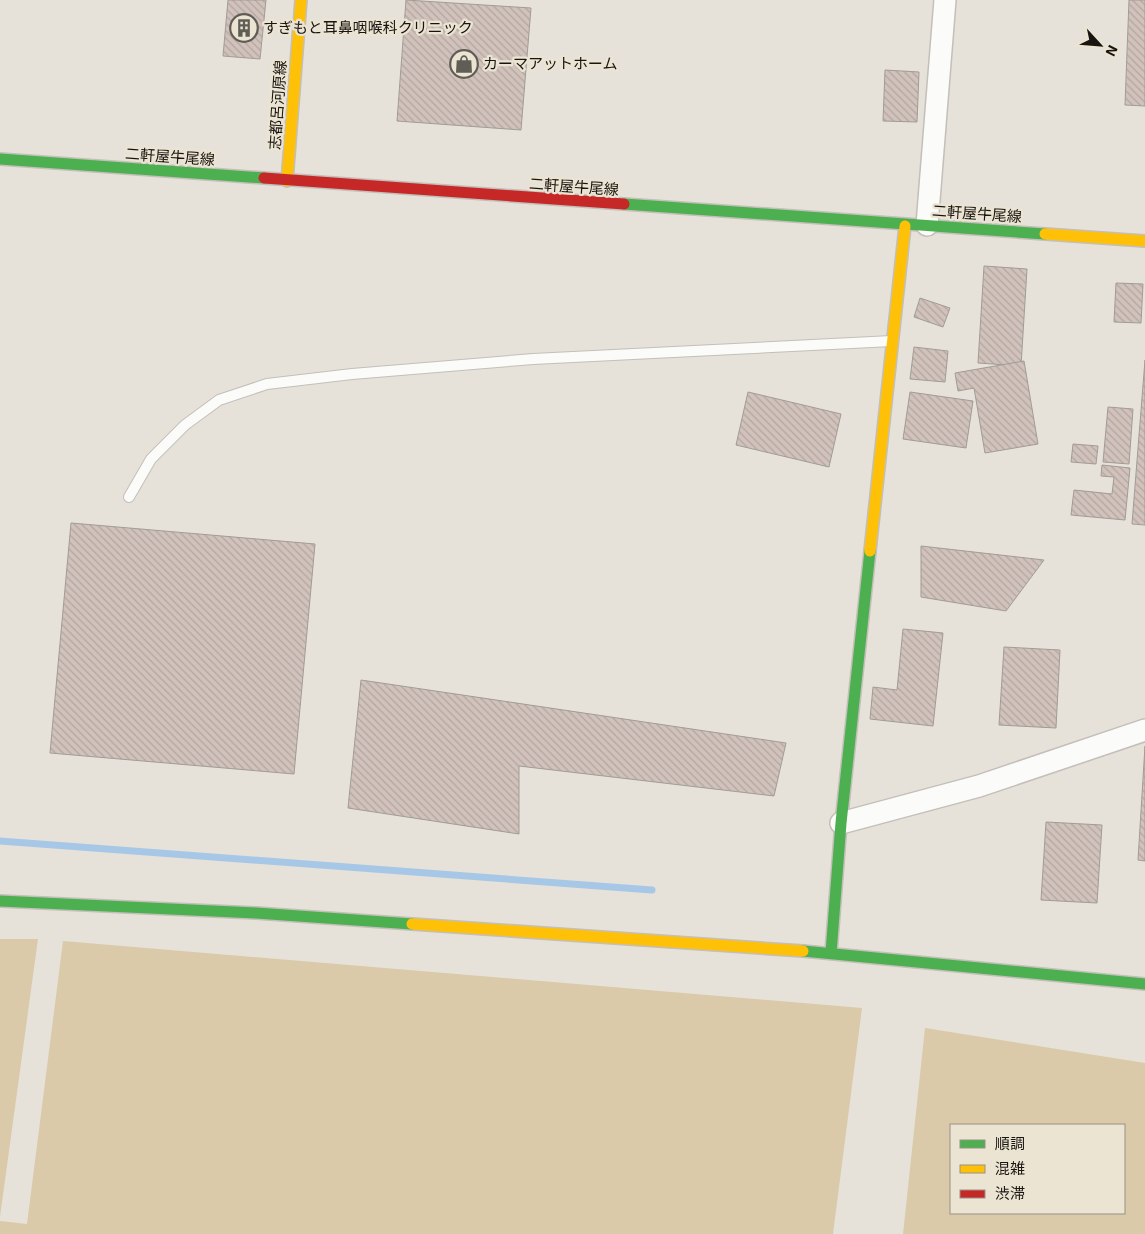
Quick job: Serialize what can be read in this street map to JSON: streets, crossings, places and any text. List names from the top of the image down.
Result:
{
  "streets": {
    "street": ["志都呂河原線", "二軒屋牛尾線"]
  },
  "crossings": [
    ["志都呂河原線", "二軒屋牛尾線"]
  ],
  "places": {
    "building": ["すぎもと耳鼻咽喉科クリニック"],
    "shop": ["カーマアットホーム"]
  },
  "legend": ["順調", "混雑", "渋滞"],
  "north": "bottom right"
}
